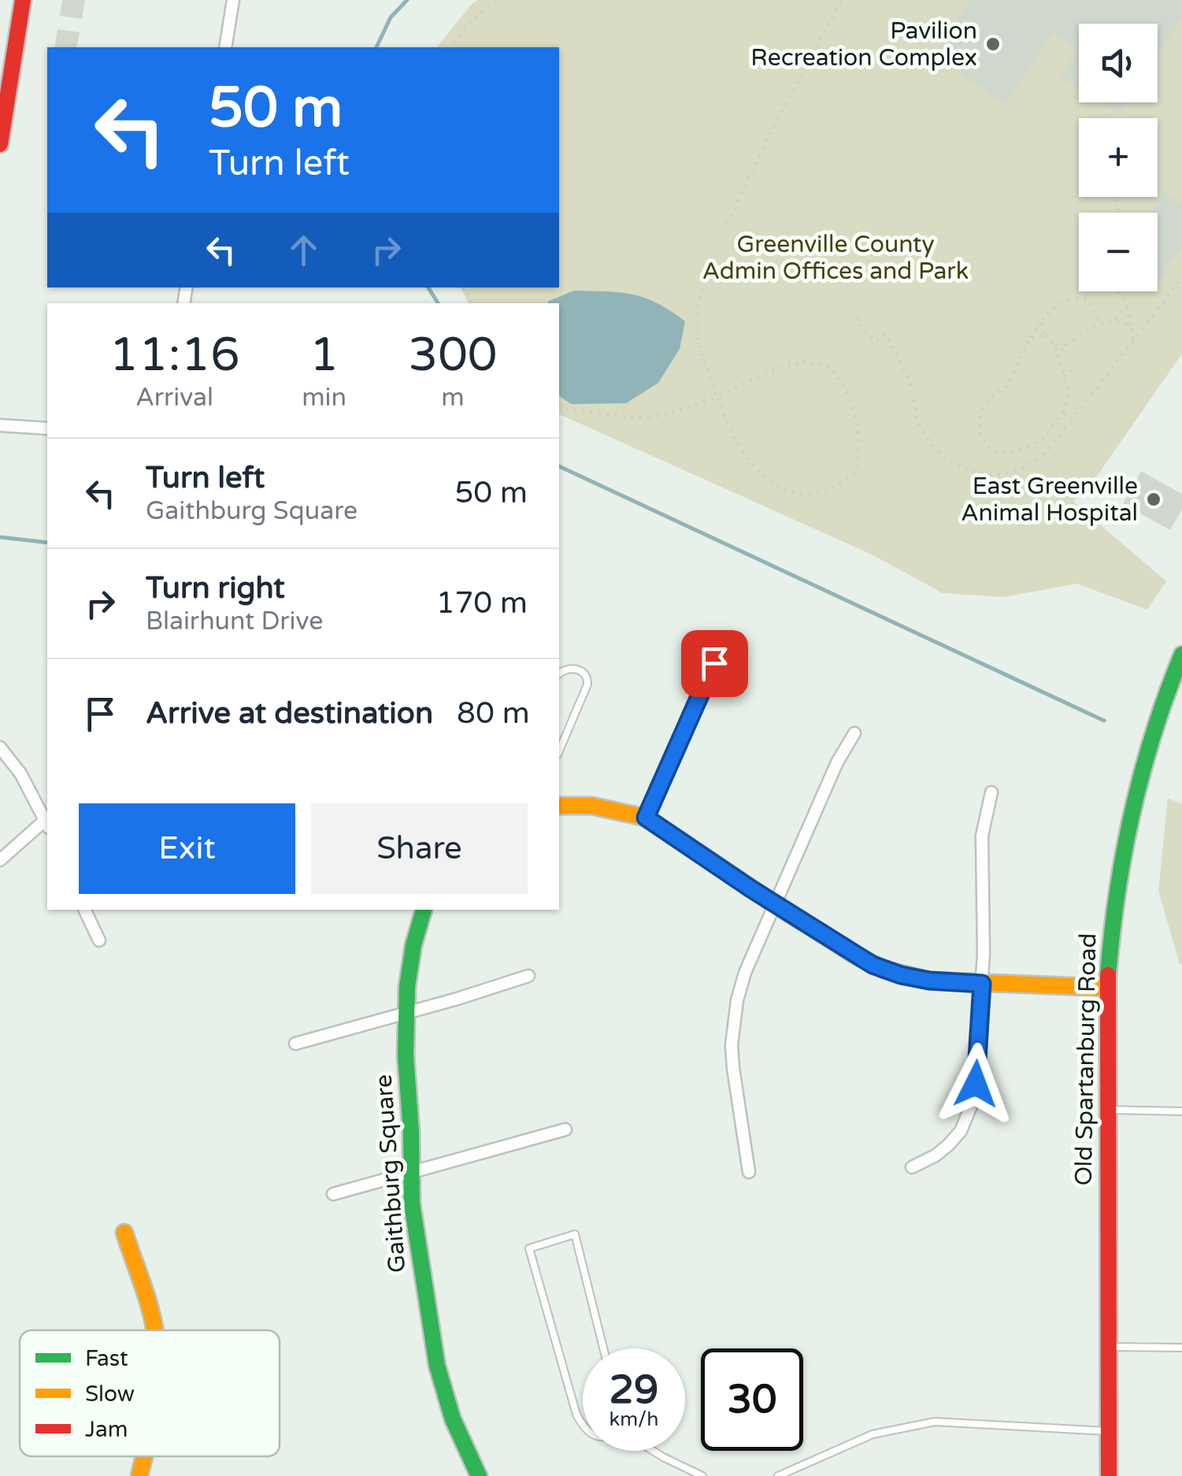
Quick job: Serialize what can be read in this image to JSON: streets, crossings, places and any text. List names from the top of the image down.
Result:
{
  "streets": {
    "street": ["Old Spartanburg Road", "Gaithburg Square"]
  },
  "parks": ["Greenville County Admin Offices and Park"],
  "places": ["Pavilion Recreation Complex", "East Greenville Animal Hospital"],
  "legend": ["Fast", "Slow", "Jam"],
  "page": {
    "map_buttons": ["+", "−"],
    "turn": ["50 m", "Turn left"],
    "eta": [
      "11:16",
      "Arrival",
      "1",
      "min",
      "300",
      "m"
    ],
    "list": [
      {
        "name": "Turn left",
        "note": "Gaithburg Square",
        "value": "50 m"
      },
      {
        "name": "Turn right",
        "note": "Blairhunt Drive",
        "value": "170 m"
      },
      {
        "name": "Arrive at destination",
        "value": "80 m"
      }
    ],
    "buttons": ["Exit", "Share"],
    "speed": "29 km/h",
    "limit": "30"
  }
}
